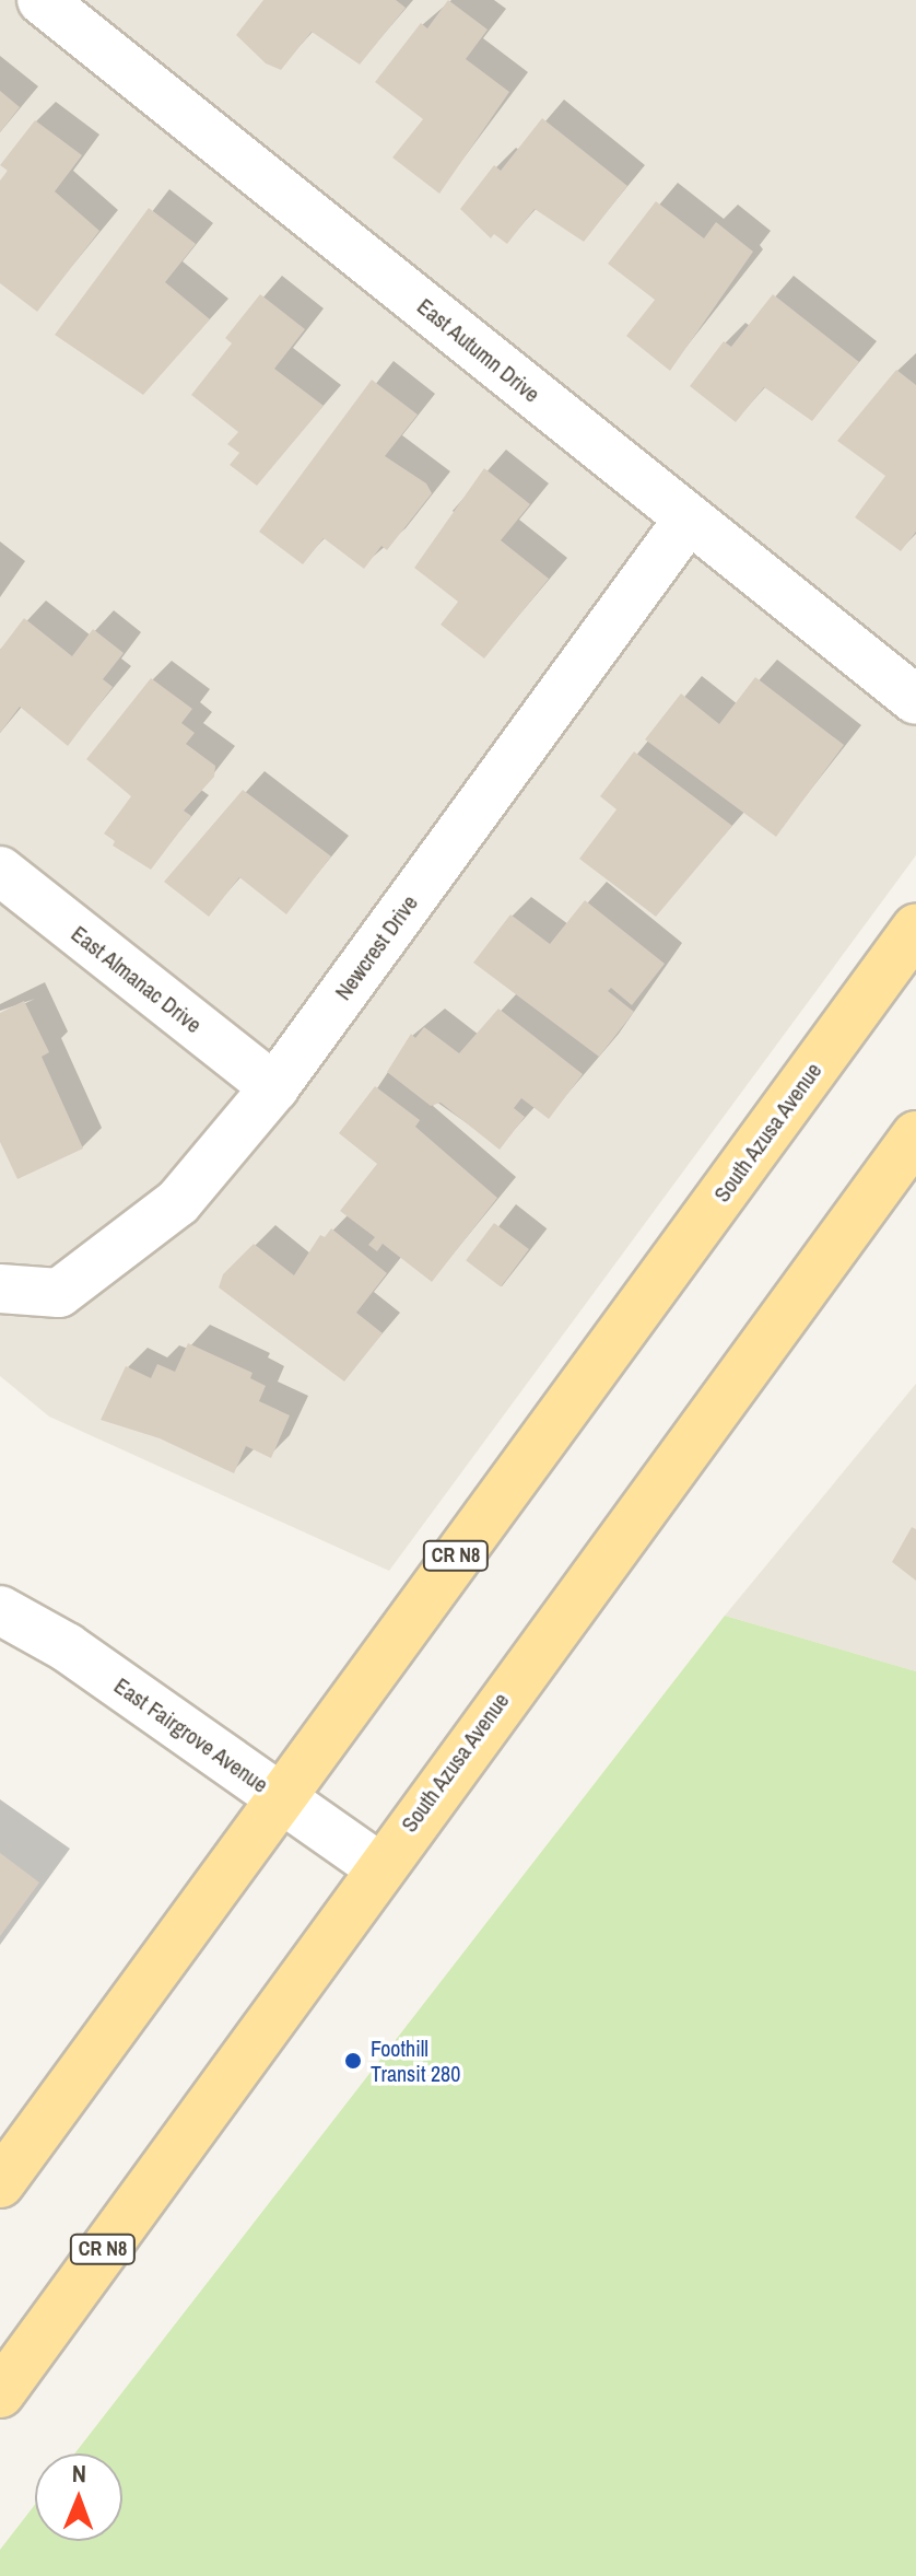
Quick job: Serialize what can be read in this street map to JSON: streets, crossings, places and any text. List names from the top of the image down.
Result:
{
  "streets": {
    "main road": ["South Azusa Avenue", "CR N8"],
    "street": [
      "East Autumn Drive",
      "Newcrest Drive",
      "East Almanac Drive",
      "East Fairgrove Avenue"
    ]
  },
  "crossings": [
    ["East Autumn Drive", "Newcrest Drive"],
    ["Newcrest Drive", "East Almanac Drive"],
    ["South Azusa Avenue", "East Fairgrove Avenue"]
  ],
  "places": ["Foothill Transit 280"],
  "north": "top"
}
